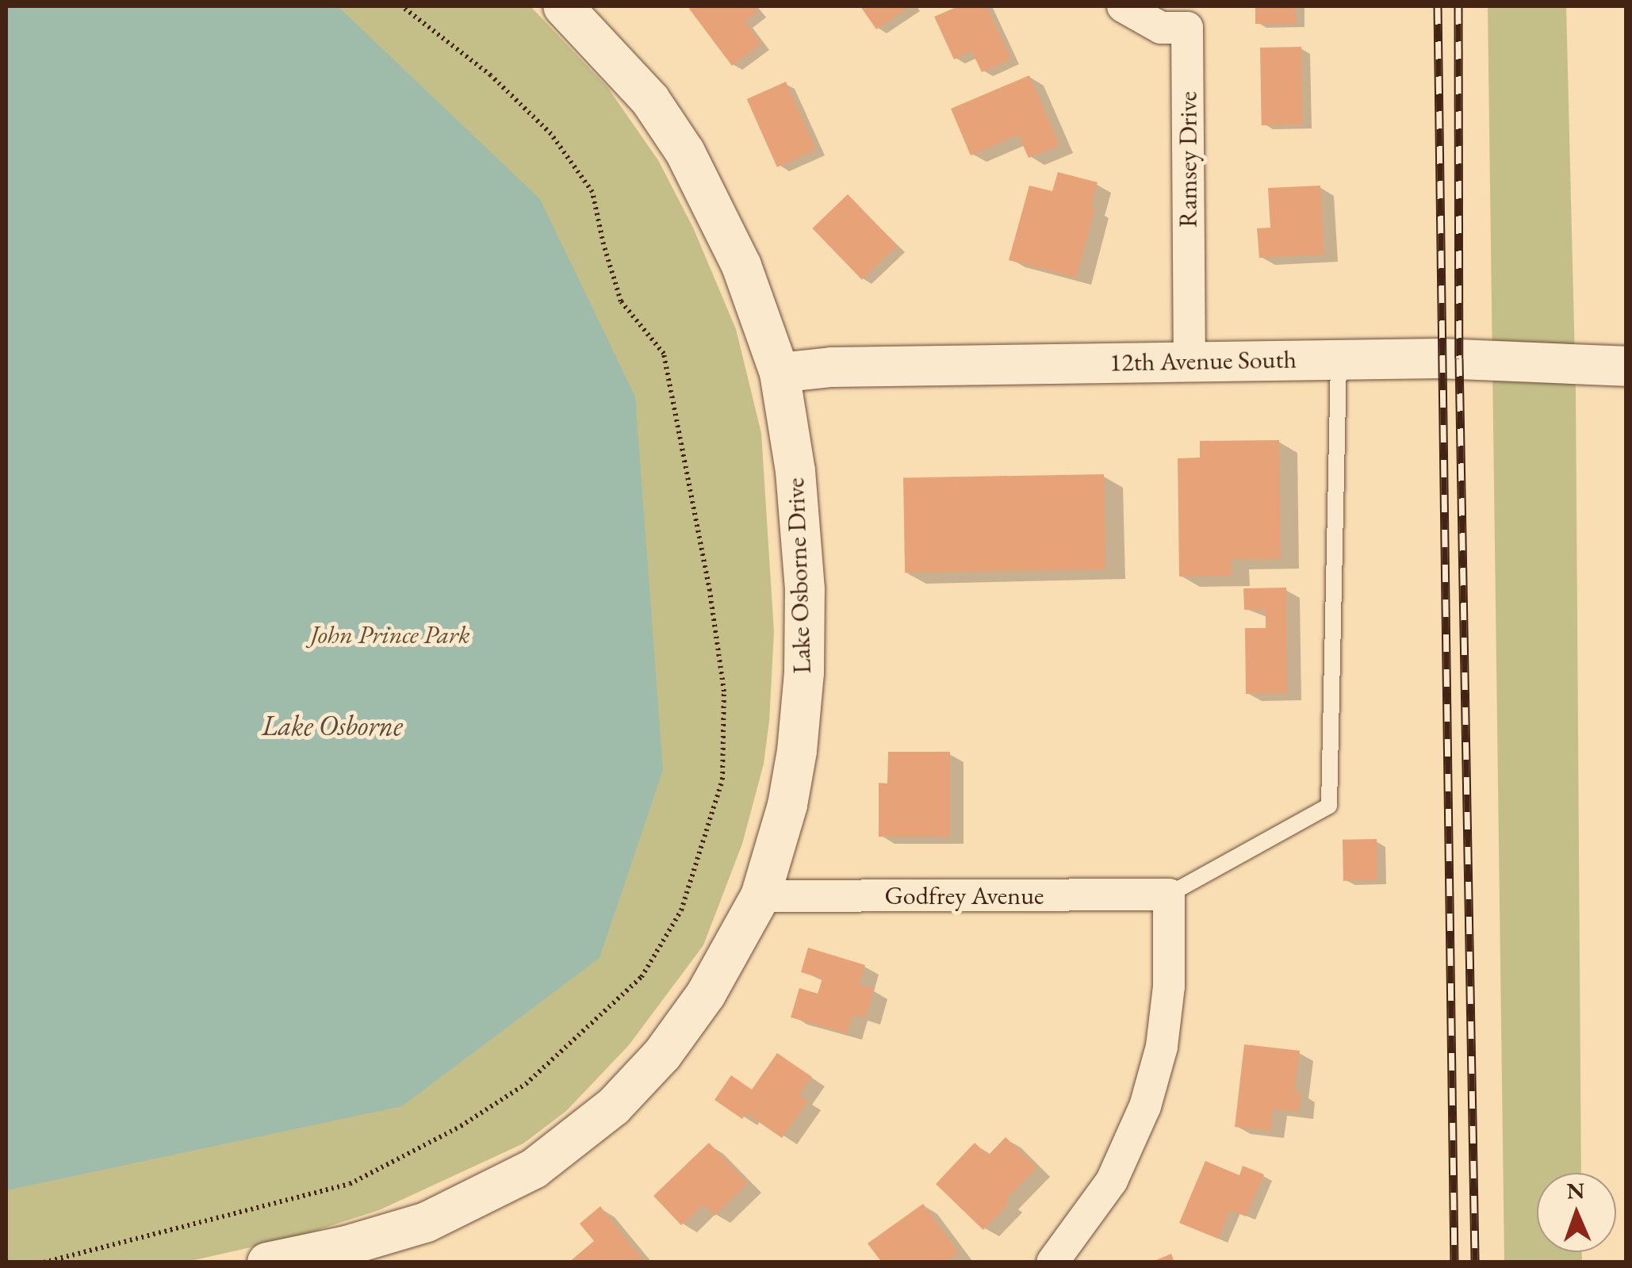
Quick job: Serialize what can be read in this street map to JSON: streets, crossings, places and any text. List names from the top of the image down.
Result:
{
  "streets": {
    "street": [
      "Ramsey Drive",
      "12th Avenue South",
      "Lake Osborne Drive",
      "Godfrey Avenue"
    ]
  },
  "crossings": [
    ["Ramsey Drive", "12th Avenue South"],
    ["12th Avenue South", "Lake Osborne Drive"],
    ["Lake Osborne Drive", "Godfrey Avenue"]
  ],
  "water": ["Lake Osborne"],
  "parks": ["John Prince Park"],
  "north": "top"
}
